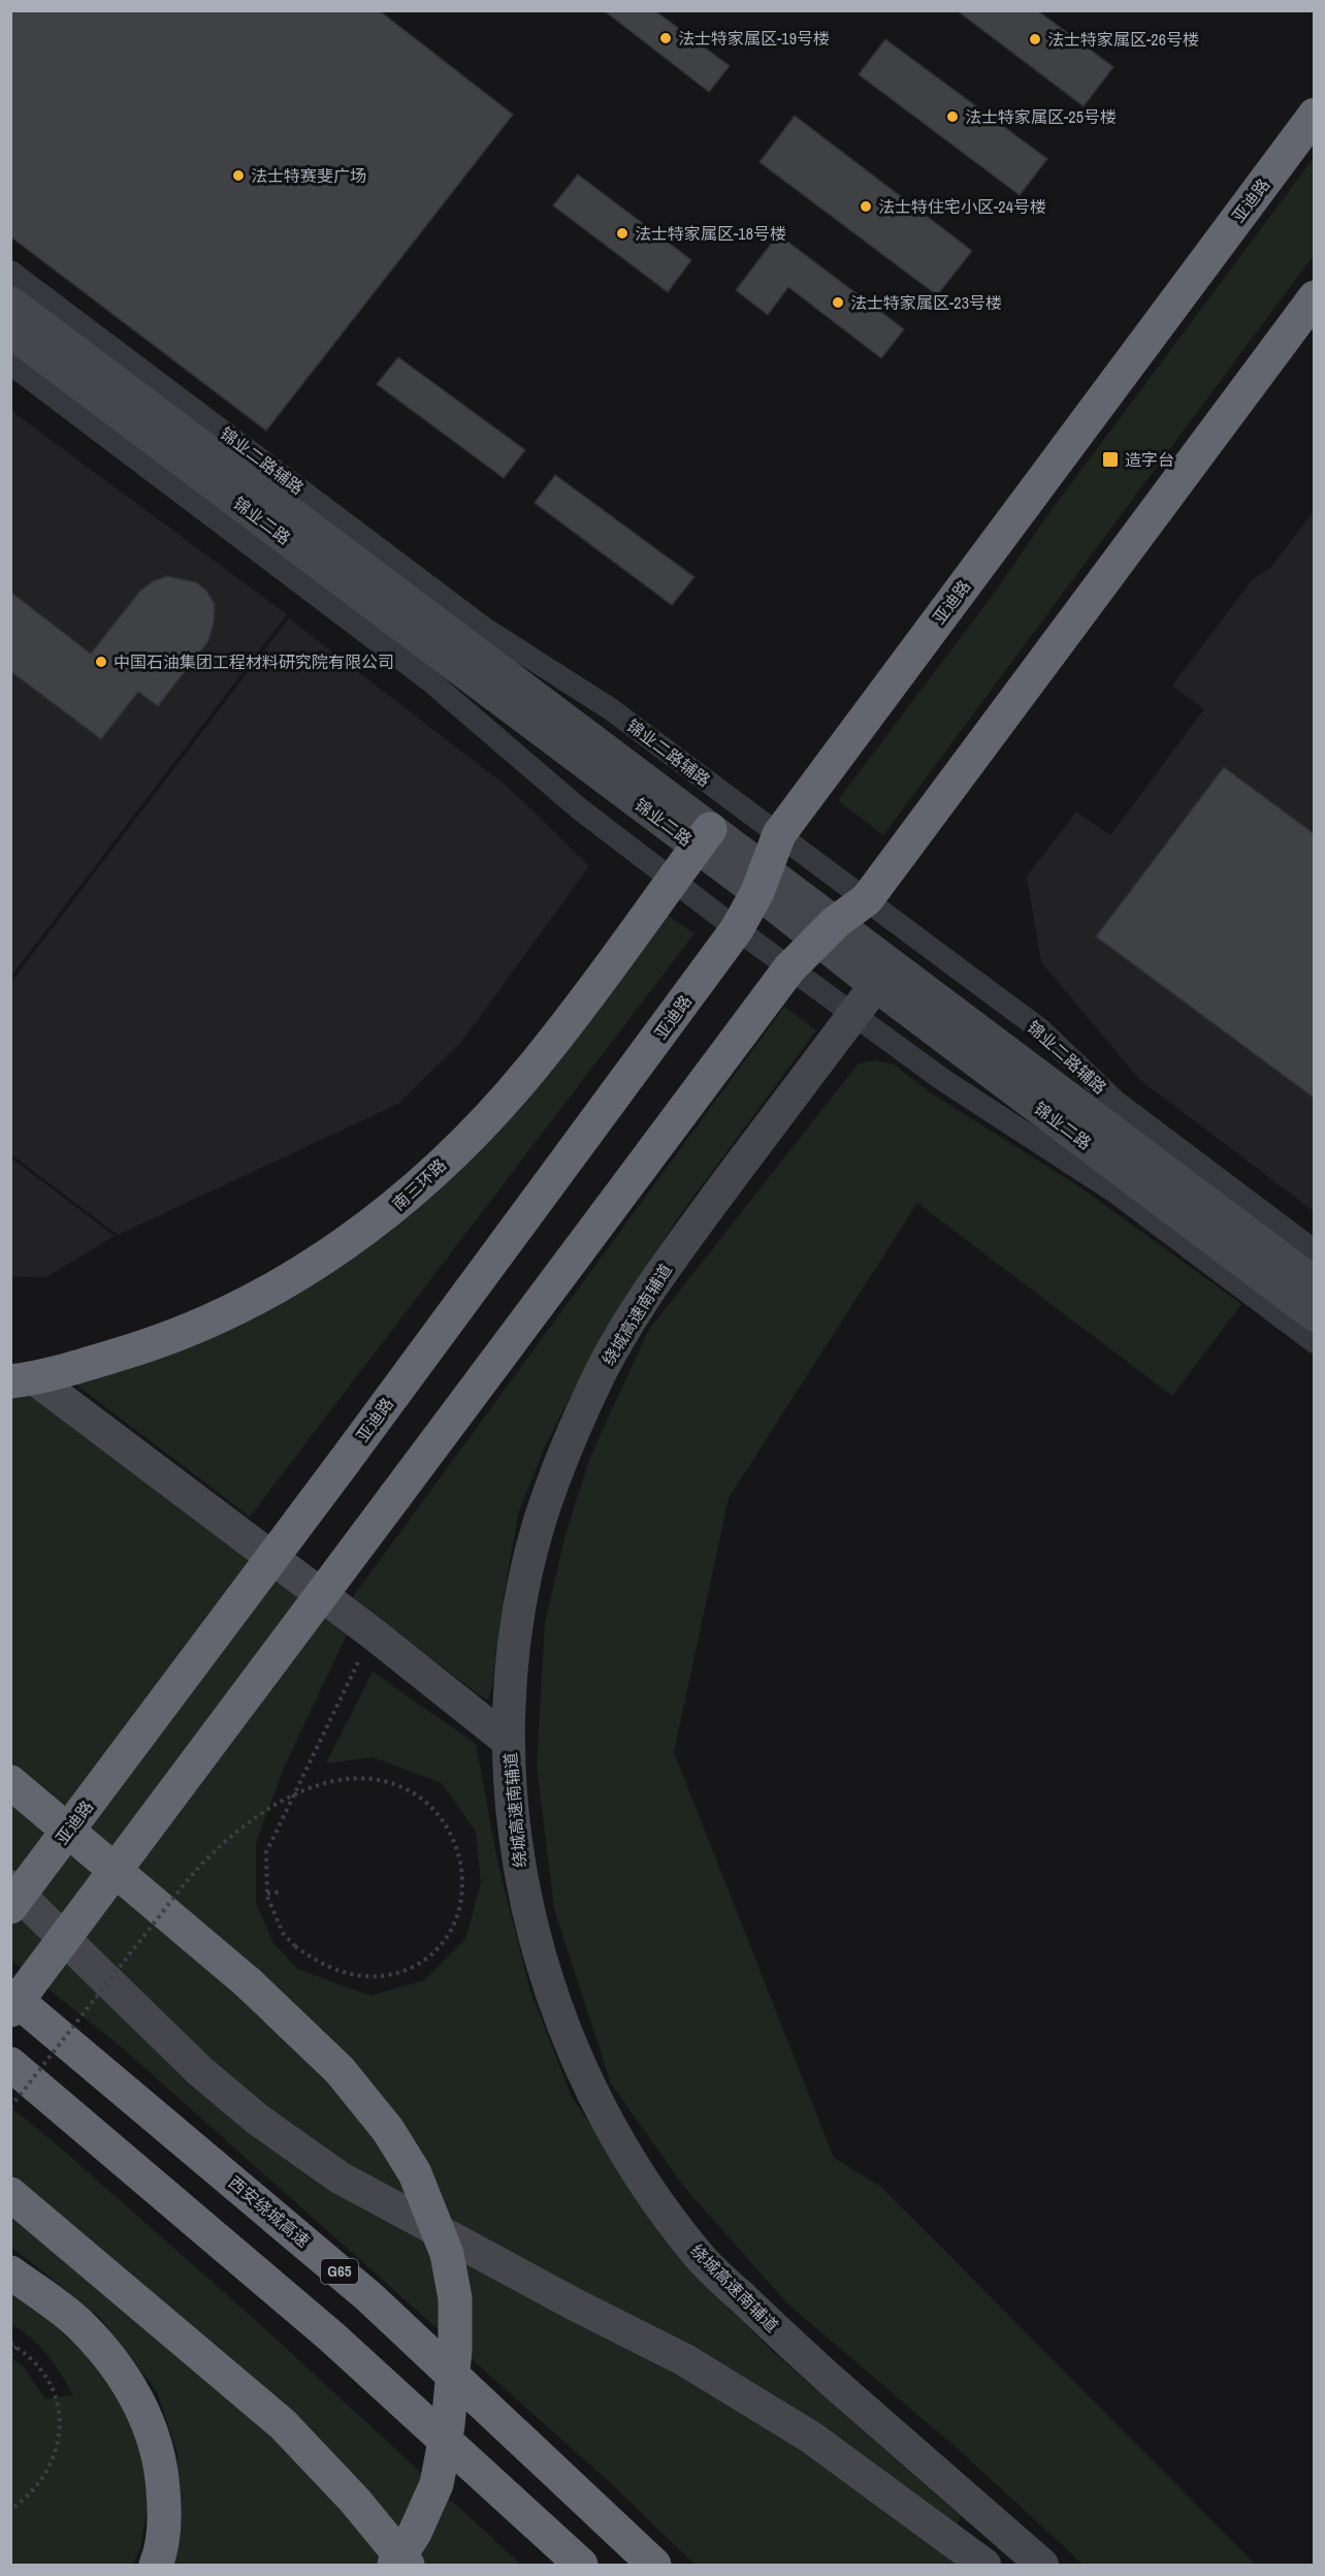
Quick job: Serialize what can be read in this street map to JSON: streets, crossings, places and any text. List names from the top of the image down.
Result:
{
  "streets": {
    "highway": [
      "亚迪路",
      "南三环路",
      "西安绕城高速",
      "G65"
    ],
    "main road": ["锦业二路", "绕城高速南辅道"],
    "street": ["锦业二路辅路"]
  },
  "crossings": [
    ["亚迪路", "锦业二路辅路"],
    ["亚迪路", "锦业二路"],
    ["锦业二路", "南三环路"],
    ["锦业二路", "绕城高速南辅道"]
  ],
  "places": {
    "other": [
      "法士特家属区-19号楼",
      "法士特家属区-26号楼",
      "法士特家属区-25号楼",
      "法士特赛斐广场",
      "法士特住宅小区-24号楼",
      "法士特家属区-18号楼",
      "法士特家属区-23号楼",
      "中国石油集团工程材料研究院有限公司"
    ],
    "transit": ["造字台"]
  }
}
